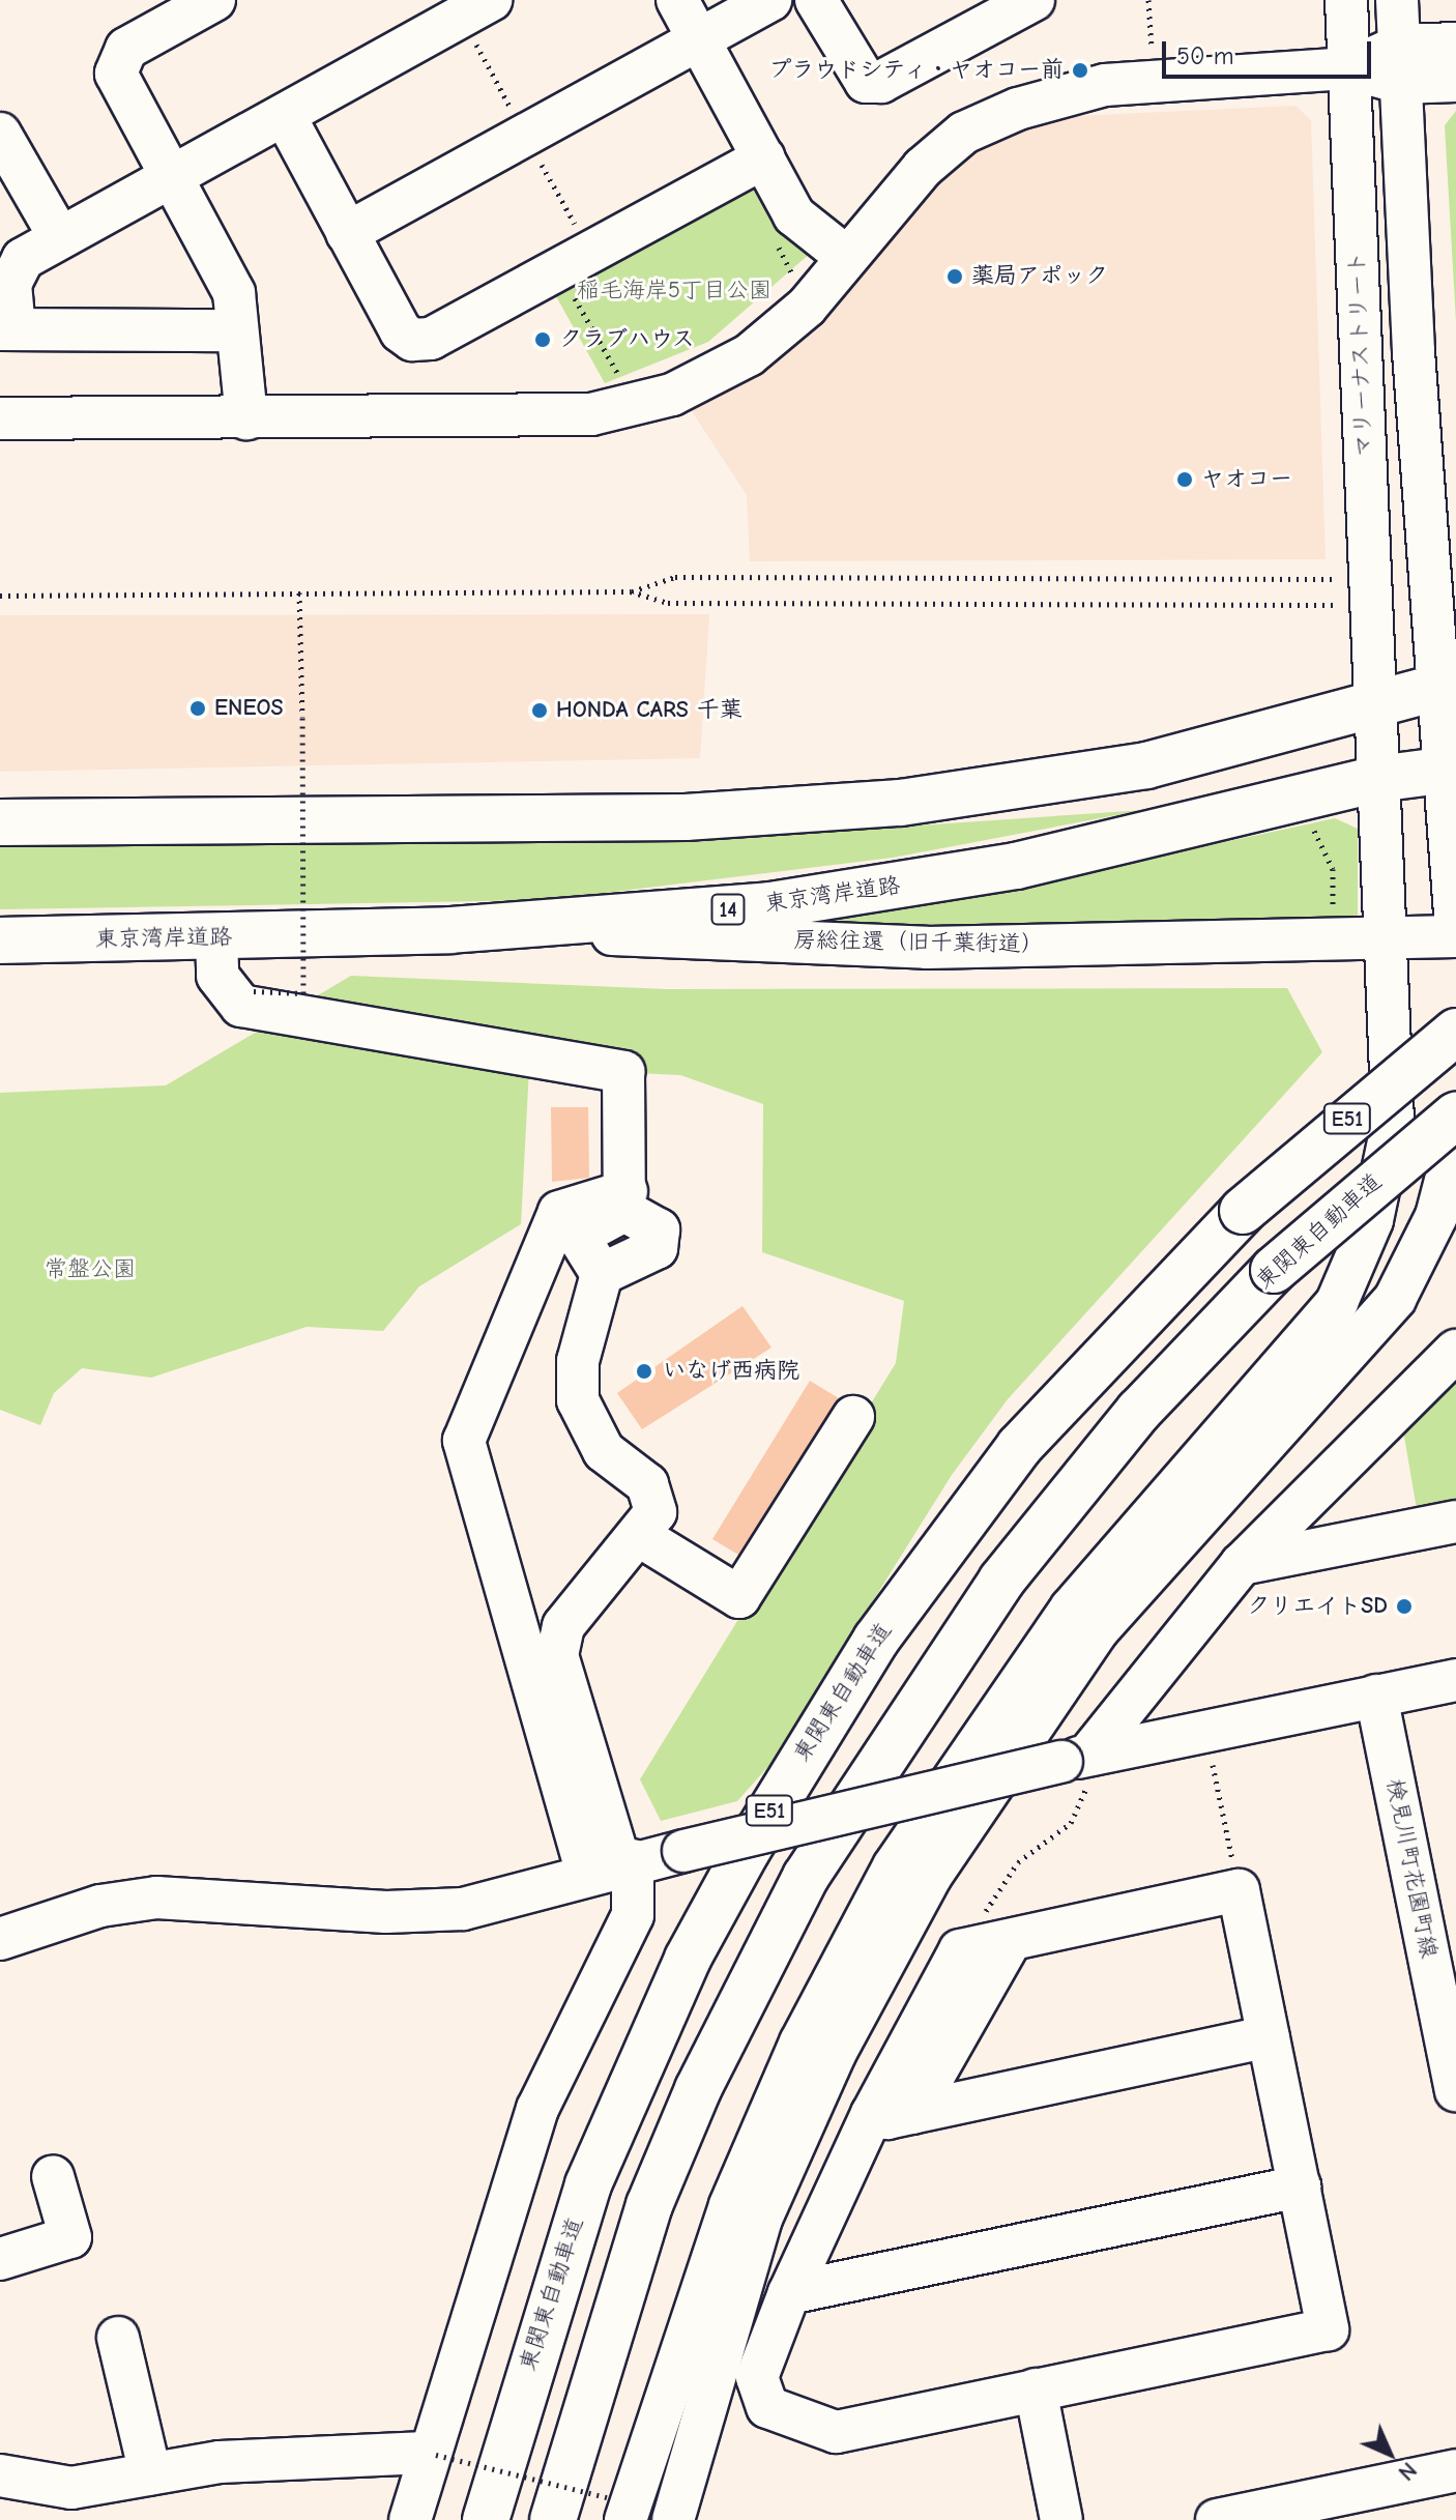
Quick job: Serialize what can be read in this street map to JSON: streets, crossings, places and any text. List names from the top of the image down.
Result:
{
  "streets": {
    "highway": [
      "東京湾岸道路",
      "14",
      "E51",
      "東関東自動車道"
    ],
    "street": ["マリーナストリート", "房総往還（旧千葉街道）", "検見川町花園町線"]
  },
  "crossings": [
    ["マリーナストリート", "東京湾岸道路"],
    ["マリーナストリート", "房総往還（旧千葉街道）"],
    ["東京湾岸道路", "房総往還（旧千葉街道）"]
  ],
  "parks": ["稲毛海岸5丁目公園", "常盤公園"],
  "places": [
    "プラウドシティ・ヤオコー前",
    "薬局アポック",
    "クラブハウス",
    "ヤオコー",
    "ENEOS",
    "HONDA CARS 千葉",
    "いなげ西病院",
    "クリエイトSD"
  ],
  "scale_bar": "50 m",
  "north": "bottom right"
}
